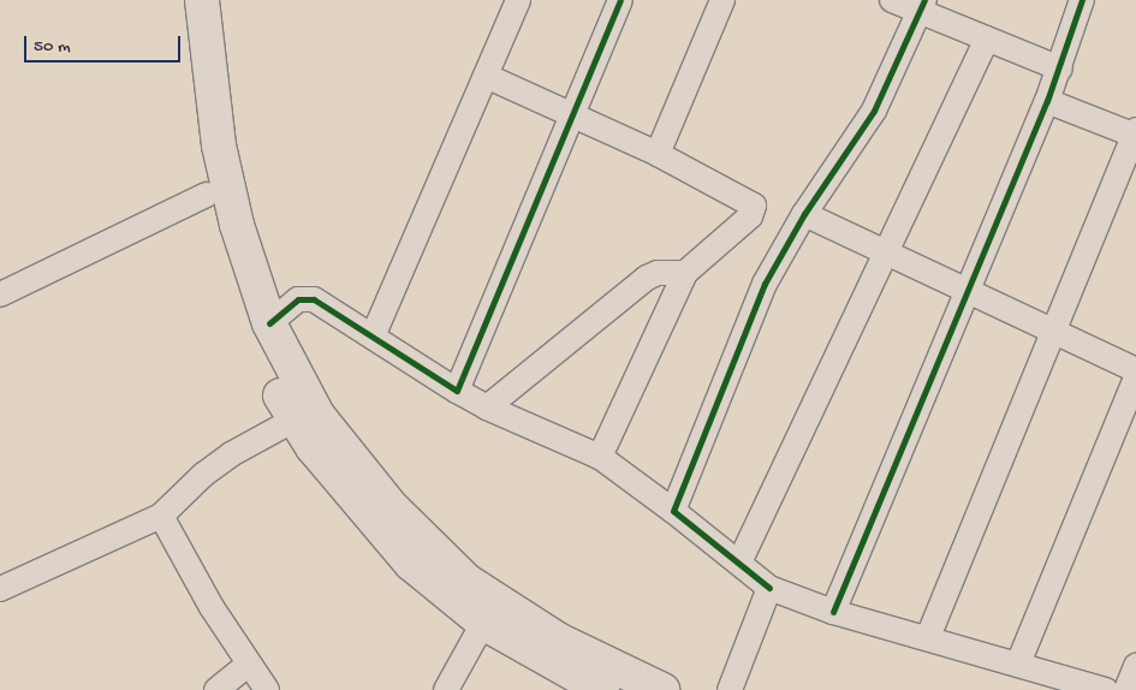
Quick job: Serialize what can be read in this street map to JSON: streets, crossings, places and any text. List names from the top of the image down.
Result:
{
  "scale_bar": "50 m"
}
